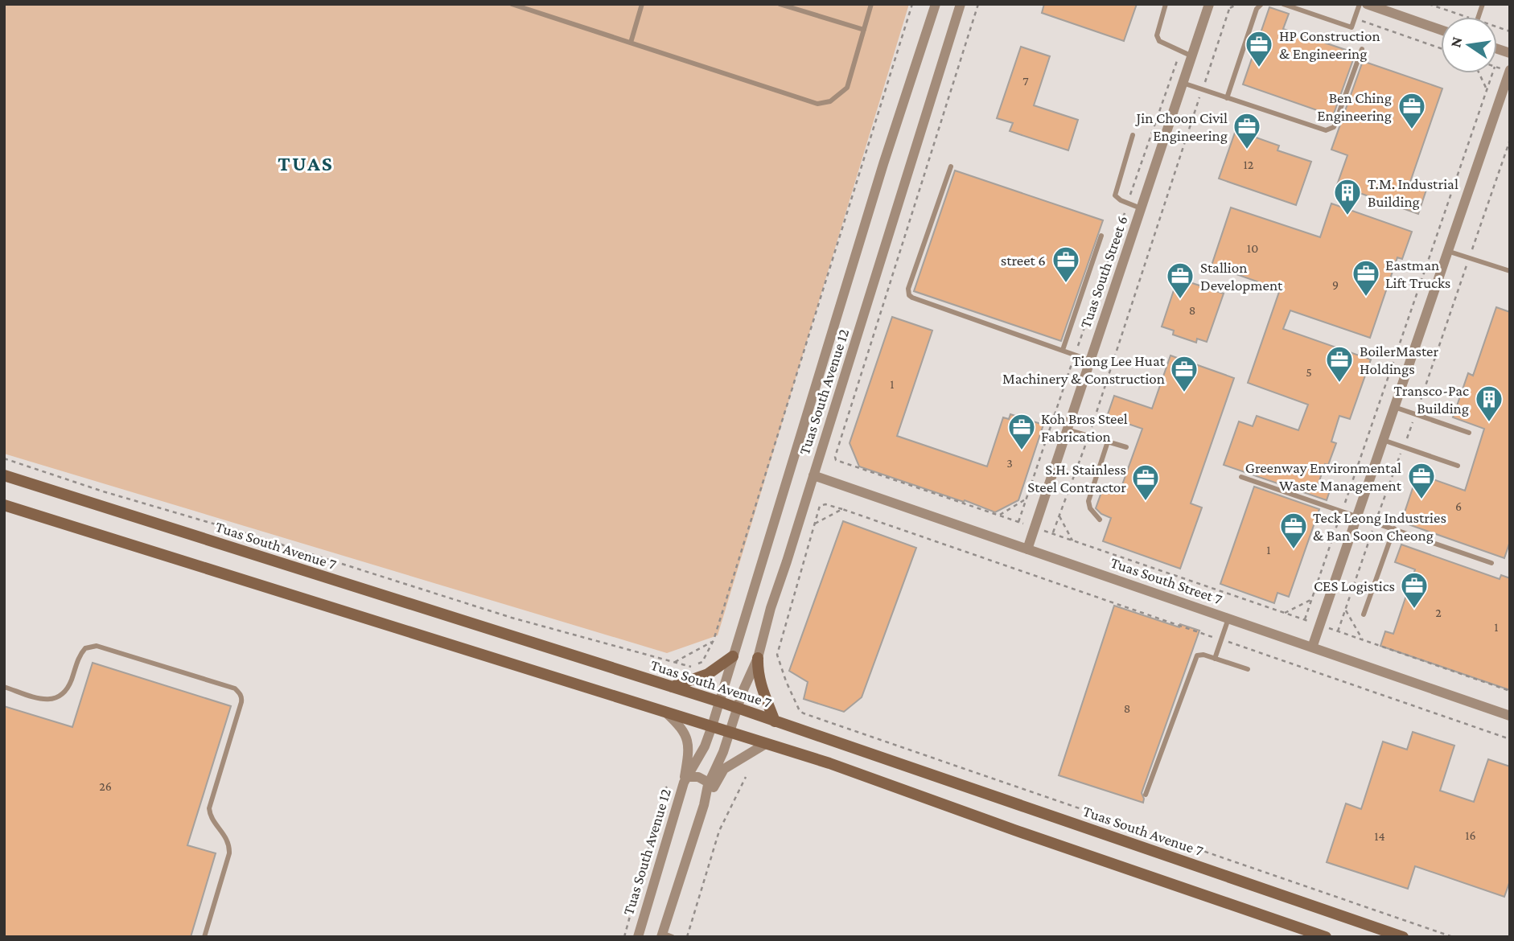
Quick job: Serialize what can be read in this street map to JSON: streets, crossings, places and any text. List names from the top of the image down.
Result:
{
  "streets": {
    "street": [
      "Tuas South Street 6",
      "Tuas South Avenue 12",
      "Tuas South Avenue 7",
      "Tuas South Street 7"
    ]
  },
  "crossings": [
    ["Tuas South Street 6", "Tuas South Street 7"],
    ["Tuas South Avenue 12", "Tuas South Avenue 7"],
    ["Tuas South Avenue 12", "Tuas South Street 7"]
  ],
  "districts": ["TUAS"],
  "places": {
    "office": [
      "HP Construction & Engineering",
      "Ben Ching Engineering",
      "Jin Choon Civil Engineering",
      "street 6",
      "Eastman Lift Trucks",
      "Stallion Development",
      "BoilerMaster Holdings",
      "Tiong Lee Huat Machinery & Construction",
      "Koh Bros Steel Fabrication",
      "Greenway Environmental Waste Management",
      "S.H. Stainless Steel Contractor",
      "Teck Leong Industries & Ban Soon Cheong",
      "CES Logistics"
    ],
    "building": ["T.M. Industrial Building", "Transco-Pac Building"]
  },
  "house_numbers": [
    "7",
    "12",
    "10",
    "9",
    "8",
    "5",
    "1",
    "3",
    "6",
    "1",
    "2",
    "1",
    "8",
    "26",
    "16",
    "14"
  ],
  "north": "left"
}
